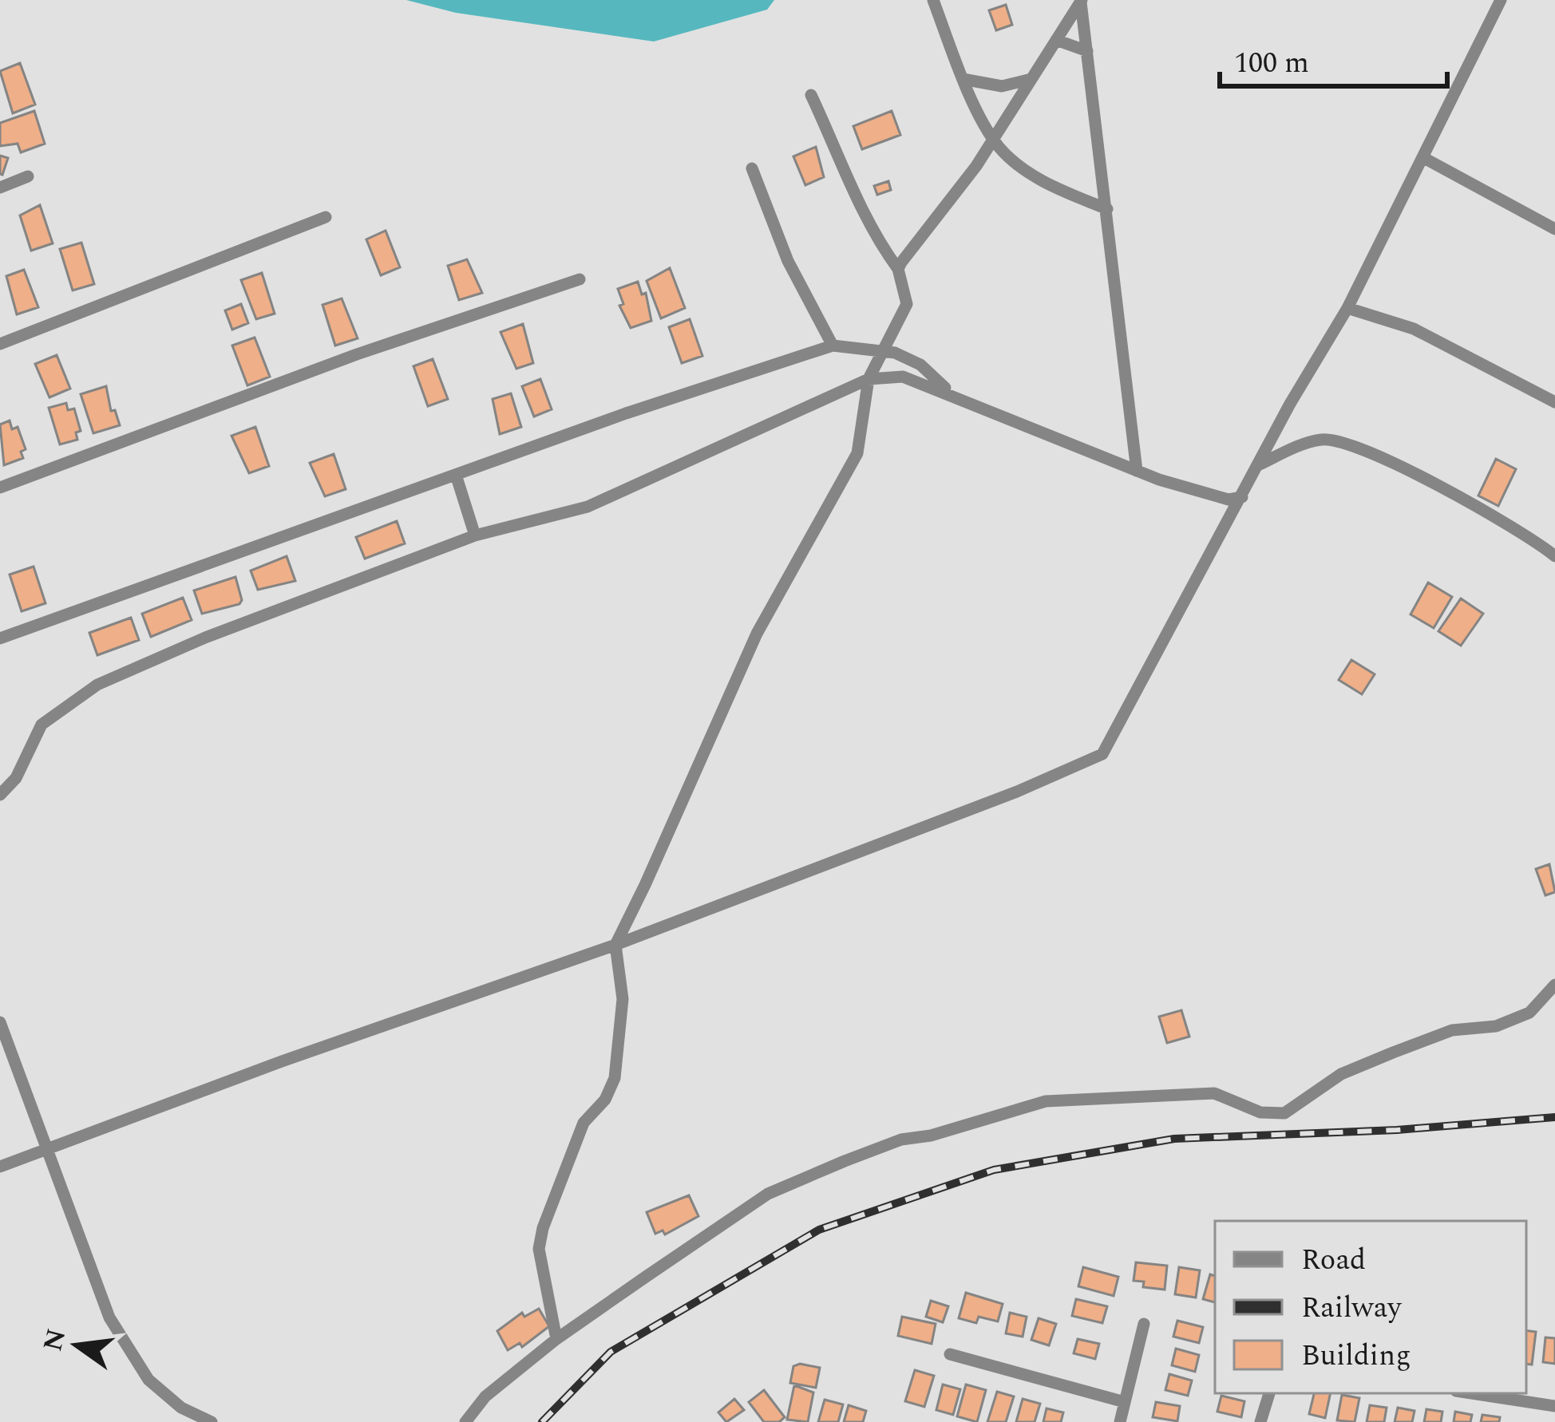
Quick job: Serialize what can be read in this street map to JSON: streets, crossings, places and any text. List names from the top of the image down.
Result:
{
  "legend": ["Road", "Railway", "Building"],
  "scale_bar": "100 m",
  "north": "left"
}
